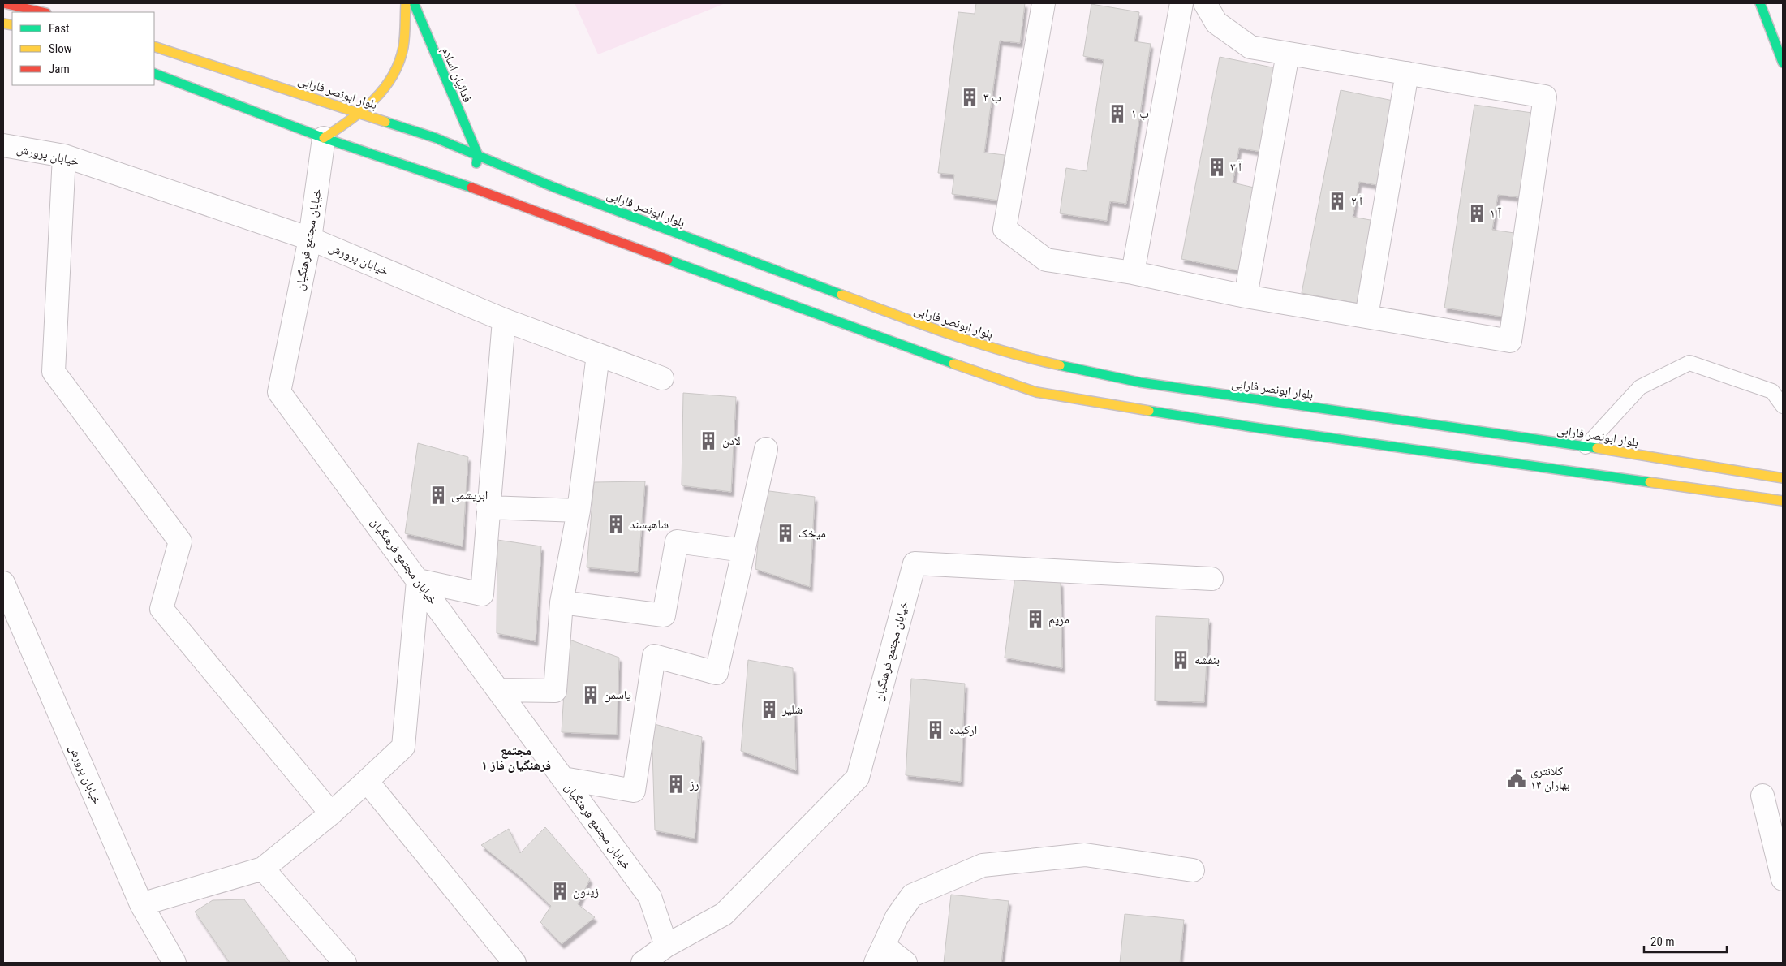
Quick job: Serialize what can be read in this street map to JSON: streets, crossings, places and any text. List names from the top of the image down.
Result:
{
  "streets": {
    "street": [
      "فدائیان اسلام",
      "بلوار ابونصر فارابی",
      "خیابان پرورش",
      "خیابان مجتمع فرهنگیان"
    ]
  },
  "crossings": [
    ["فدائیان اسلام", "بلوار ابونصر فارابی"],
    ["خیابان پرورش", "خیابان مجتمع فرهنگیان"]
  ],
  "districts": ["مجتمع فرهنگیان فاز ۱"],
  "places": {
    "building": [
      "ب ۳",
      "ب ۱",
      "آ ۳",
      "آ ۲",
      "آ ۱",
      "لادن",
      "ابریشمی",
      "شاهپسند",
      "میخک",
      "مریم",
      "بنفشه",
      "یاسمن",
      "شلیر",
      "ارکیده",
      "رز",
      "زیتون"
    ],
    "public building": ["کلانتری ۱۴ بهاران"]
  },
  "legend": ["Fast", "Slow", "Jam"],
  "scale_bar": "20 m"
}
